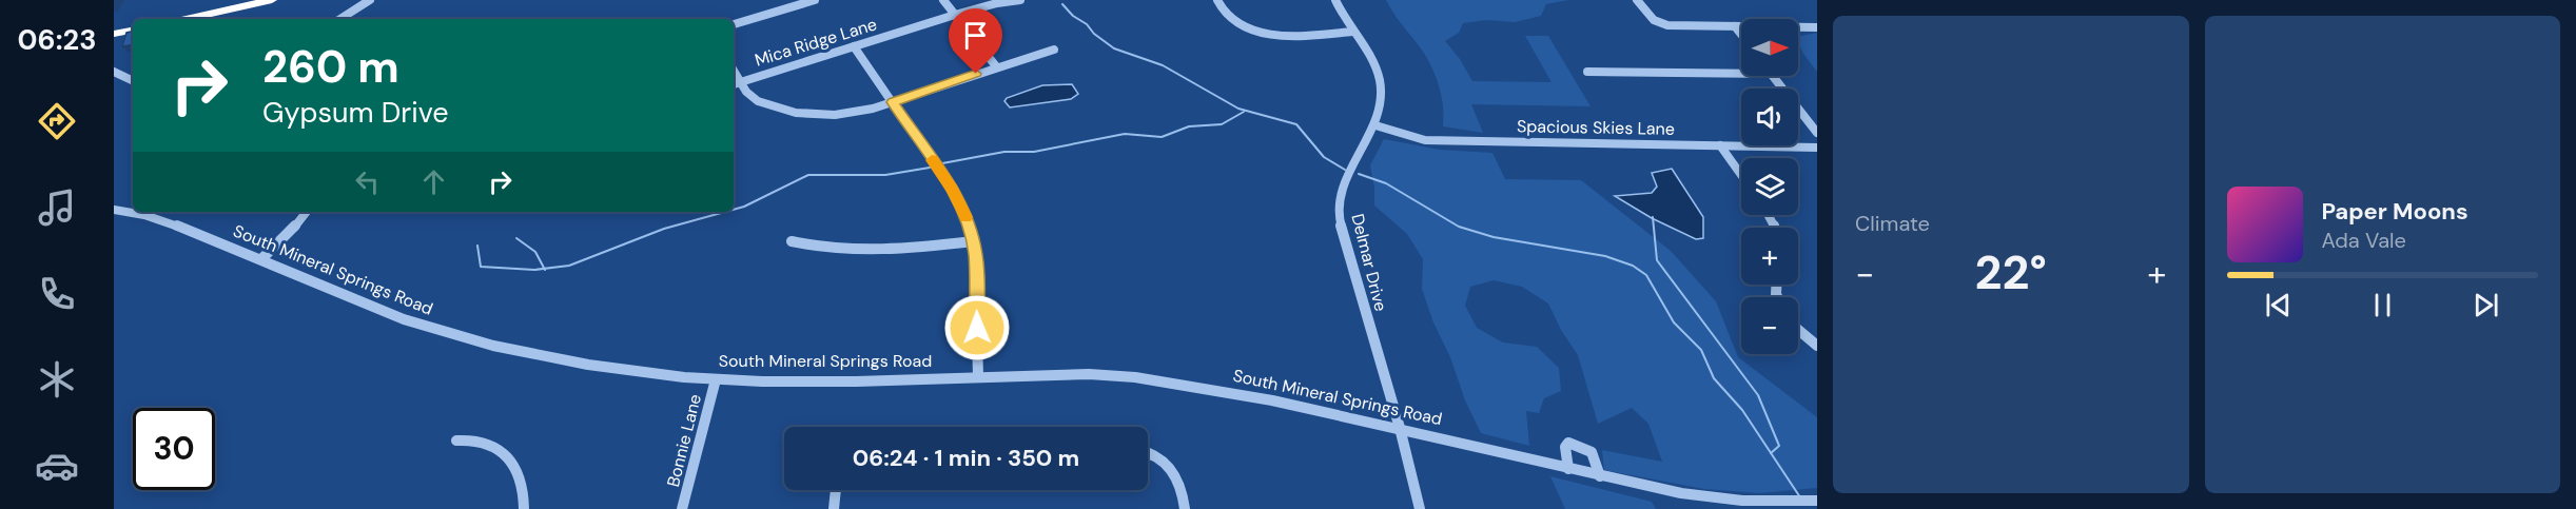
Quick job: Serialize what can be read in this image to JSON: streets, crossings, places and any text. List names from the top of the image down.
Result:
{
  "streets": {
    "street": [
      "Mica Ridge Lane",
      "Spacious Skies Lane",
      "Delmar Drive",
      "South Mineral Springs Road",
      "Bonnie Lane"
    ]
  },
  "crossings": [
    ["Spacious Skies Lane", "Delmar Drive"],
    ["Delmar Drive", "South Mineral Springs Road"],
    ["South Mineral Springs Road", "Bonnie Lane"]
  ],
  "north": "right",
  "page": {
    "tabs": "06:23",
    "tile": "Climate",
    "map_buttons": ["+", "−"],
    "turn": ["260 m", "Gypsum Drive"],
    "song": ["Paper Moons", "Ada Vale"],
    "heat": ["−", "22°", "+"],
    "limit": "30",
    "trip": "06:24 · 1 min · 350 m"
  }
}
